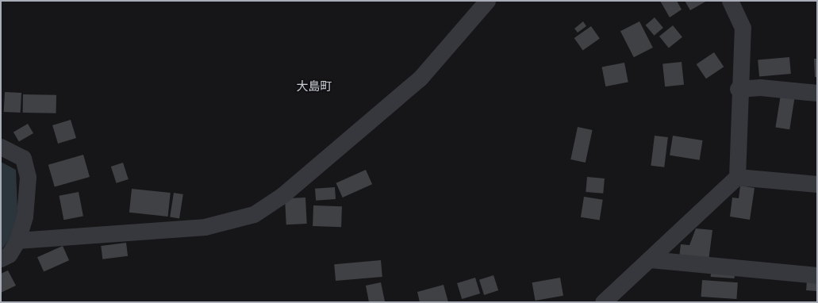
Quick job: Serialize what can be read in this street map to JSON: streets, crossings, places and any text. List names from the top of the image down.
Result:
{
  "districts": ["大島町"]
}
